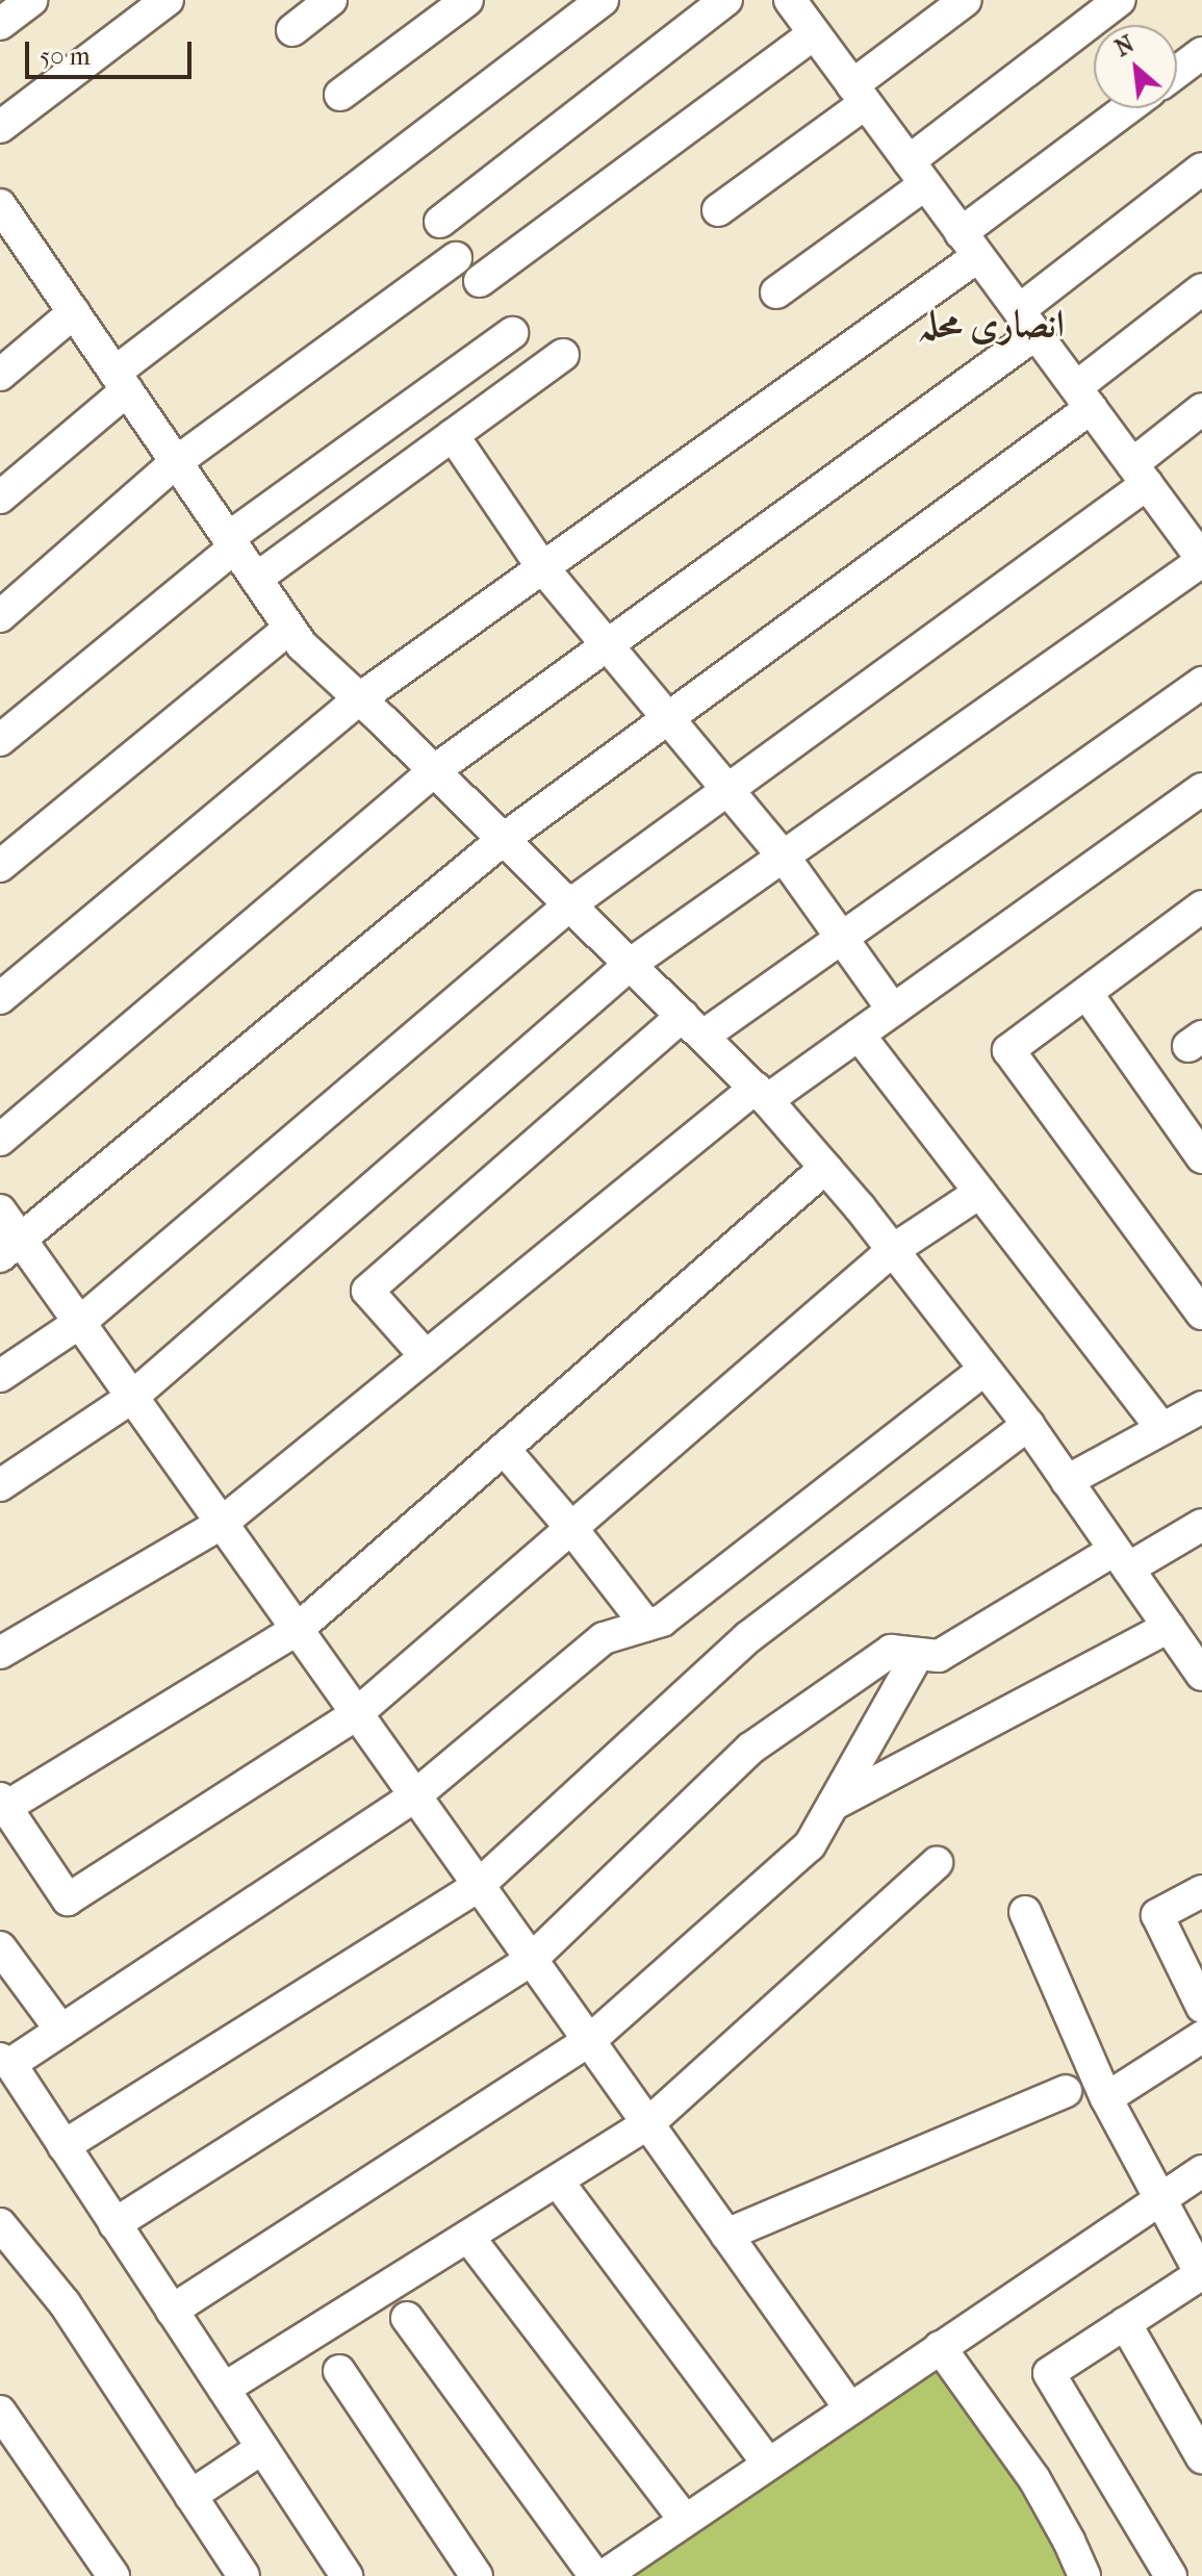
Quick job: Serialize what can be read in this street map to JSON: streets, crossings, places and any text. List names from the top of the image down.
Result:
{
  "districts": ["انصاری محلہ"],
  "scale_bar": "50 m",
  "north": "top left"
}
